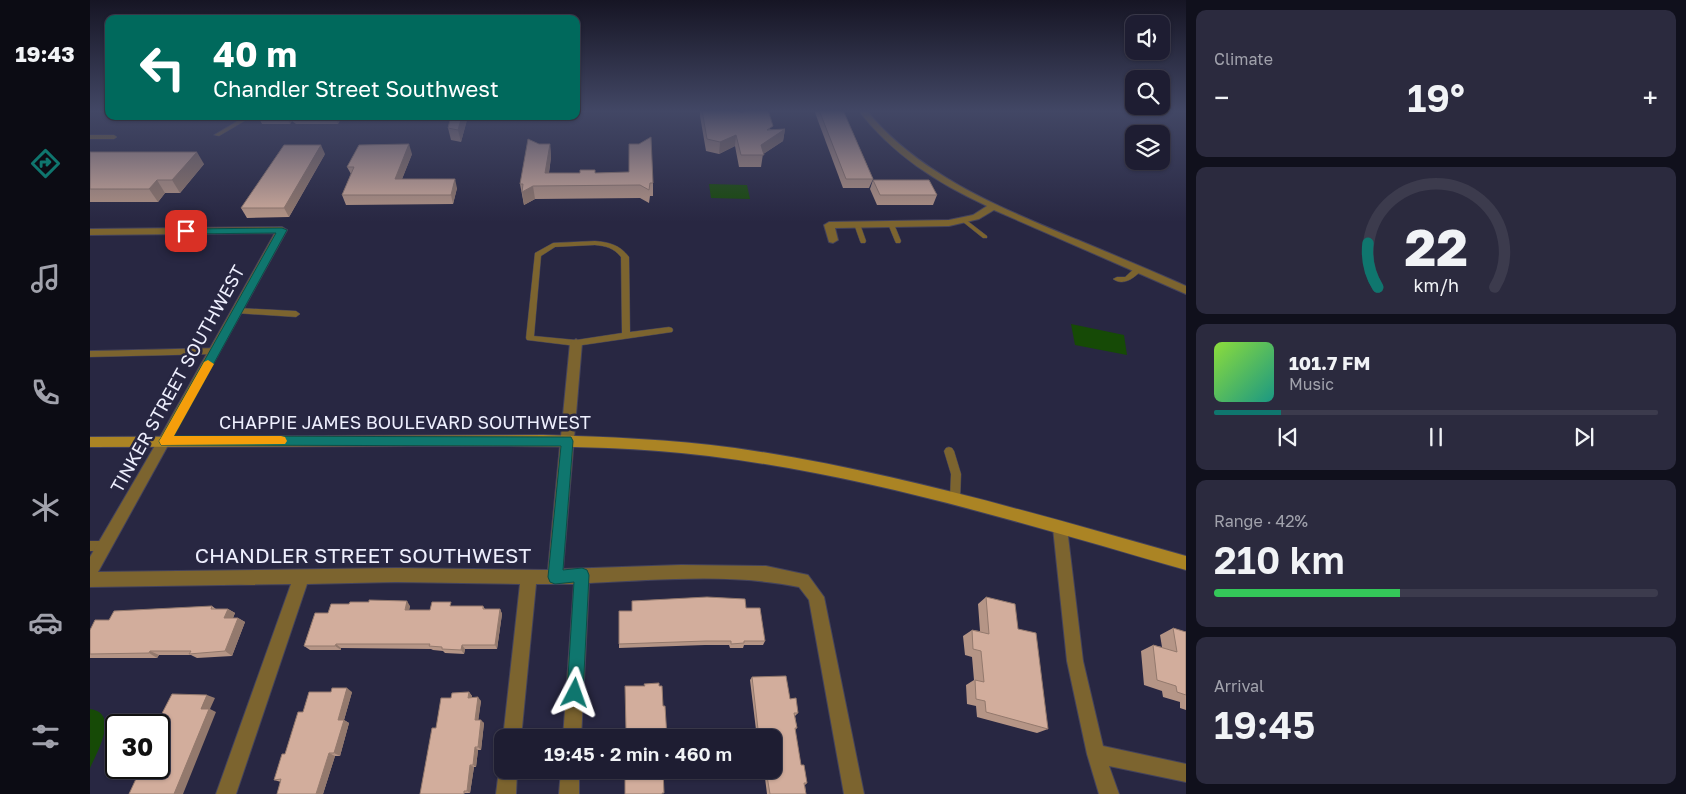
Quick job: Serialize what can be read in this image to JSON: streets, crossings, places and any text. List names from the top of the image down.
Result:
{
  "streets": {
    "street": ["TINKER STREET SOUTHWEST", "CHAPPIE JAMES BOULEVARD SOUTHWEST", "CHANDLER STREET SOUTHWEST"]
  },
  "crossings": [
    ["TINKER STREET SOUTHWEST", "CHAPPIE JAMES BOULEVARD SOUTHWEST"]
  ],
  "page": {
    "tabs": "19:43",
    "tile": [
      "Climate",
      ["Range · 42%", "210 km"],
      ["Arrival", "19:45"]
    ],
    "turn": ["40 m", "Chandler Street Southwest"],
    "heat": ["−", "19°", "+"],
    "song": ["101.7 FM", "Music"],
    "limit": "30",
    "trip": "19:45 · 2 min · 460 m",
    "gauge": ["22", "km/h"]
  }
}
